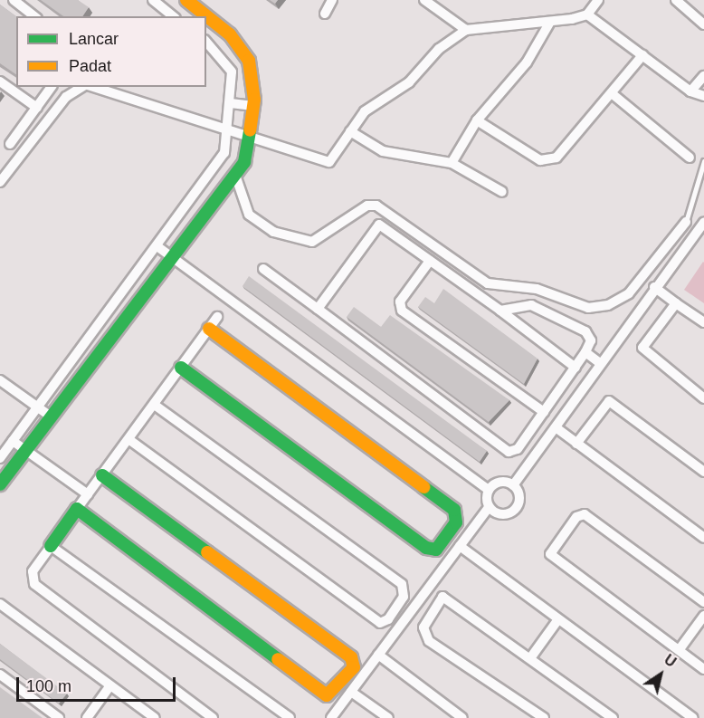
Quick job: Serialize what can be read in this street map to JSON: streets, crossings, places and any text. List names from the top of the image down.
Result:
{
  "legend": ["Lancar", "Padat"],
  "scale_bar": "100 m",
  "north": "top right"
}
